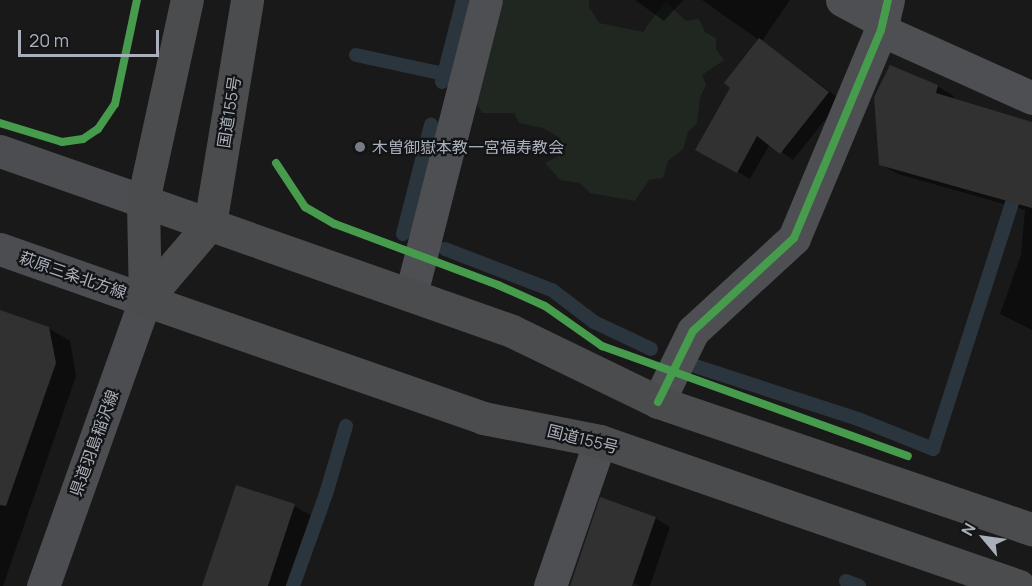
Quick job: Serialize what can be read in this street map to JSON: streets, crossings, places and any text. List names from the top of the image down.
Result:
{
  "streets": {
    "highway": ["国道155号"],
    "main road": ["萩原三条北方線", "県道羽島稲沢線"]
  },
  "crossings": [
    ["国道155号", "萩原三条北方線"],
    ["国道155号", "県道羽島稲沢線"],
    ["萩原三条北方線", "県道羽島稲沢線"]
  ],
  "places": ["木曽御嶽本教一宮福寿教会"],
  "scale_bar": "20 m",
  "north": "top left"
}
